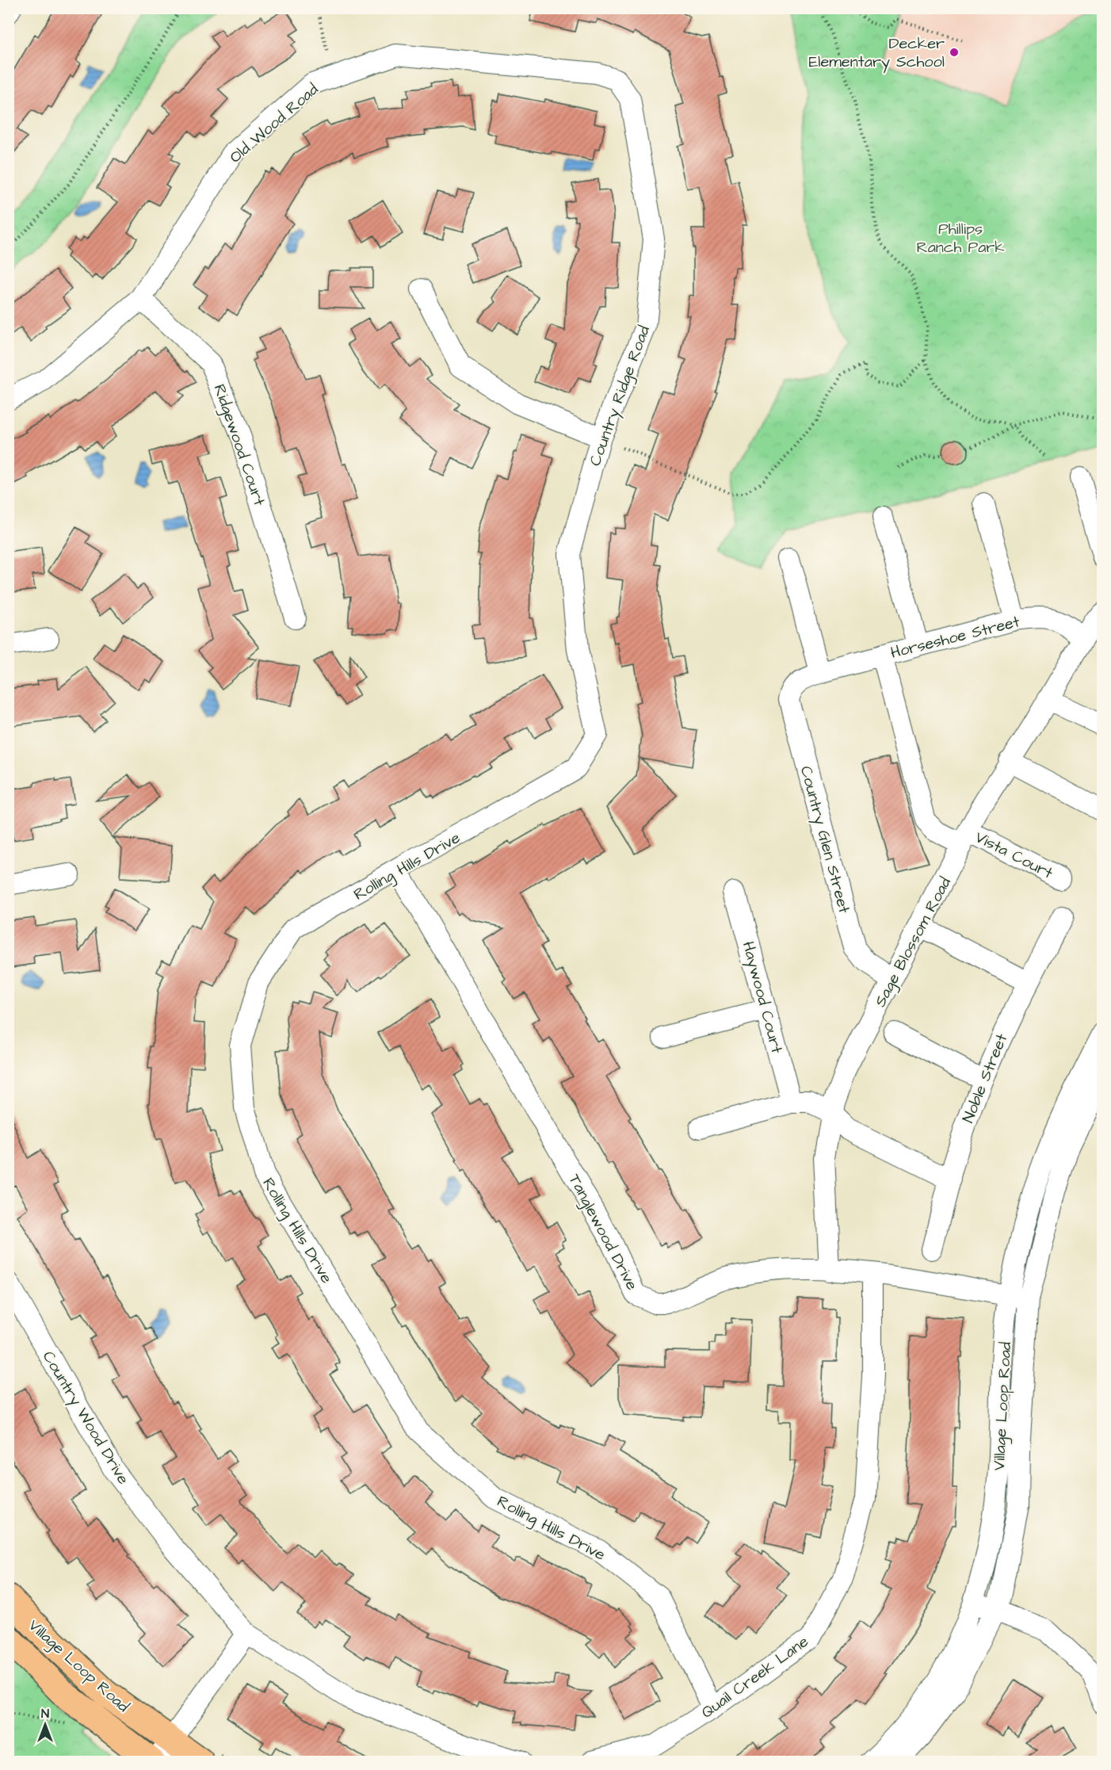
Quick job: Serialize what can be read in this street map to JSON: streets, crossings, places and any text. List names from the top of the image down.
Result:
{
  "streets": {
    "main road": ["Village Loop Road"],
    "street": [
      "Old Wood Road",
      "Country Ridge Road",
      "Ridgewood Court",
      "Horseshoe Street",
      "Country Glen Street",
      "Vista Court",
      "Rolling Hills Drive",
      "Sage Blossom Road",
      "Haywood Court",
      "Noble Street",
      "Tanglewood Drive",
      "Country Wood Drive",
      "Quail Creek Lane"
    ]
  },
  "crossings": [
    ["Old Wood Road", "Country Ridge Road"],
    ["Old Wood Road", "Ridgewood Court"],
    ["Country Ridge Road", "Rolling Hills Drive"],
    ["Horseshoe Street", "Country Glen Street"],
    ["Horseshoe Street", "Vista Court"],
    ["Horseshoe Street", "Sage Blossom Road"],
    ["Country Glen Street", "Sage Blossom Road"],
    ["Vista Court", "Sage Blossom Road"],
    ["Rolling Hills Drive", "Tanglewood Drive"],
    ["Rolling Hills Drive", "Quail Creek Lane"],
    ["Sage Blossom Road", "Tanglewood Drive"],
    ["Tanglewood Drive", "Village Loop Road"],
    ["Tanglewood Drive", "Quail Creek Lane"]
  ],
  "parks": ["Phillips Ranch Park"],
  "places": ["Decker Elementary School"],
  "north": "top"
}
